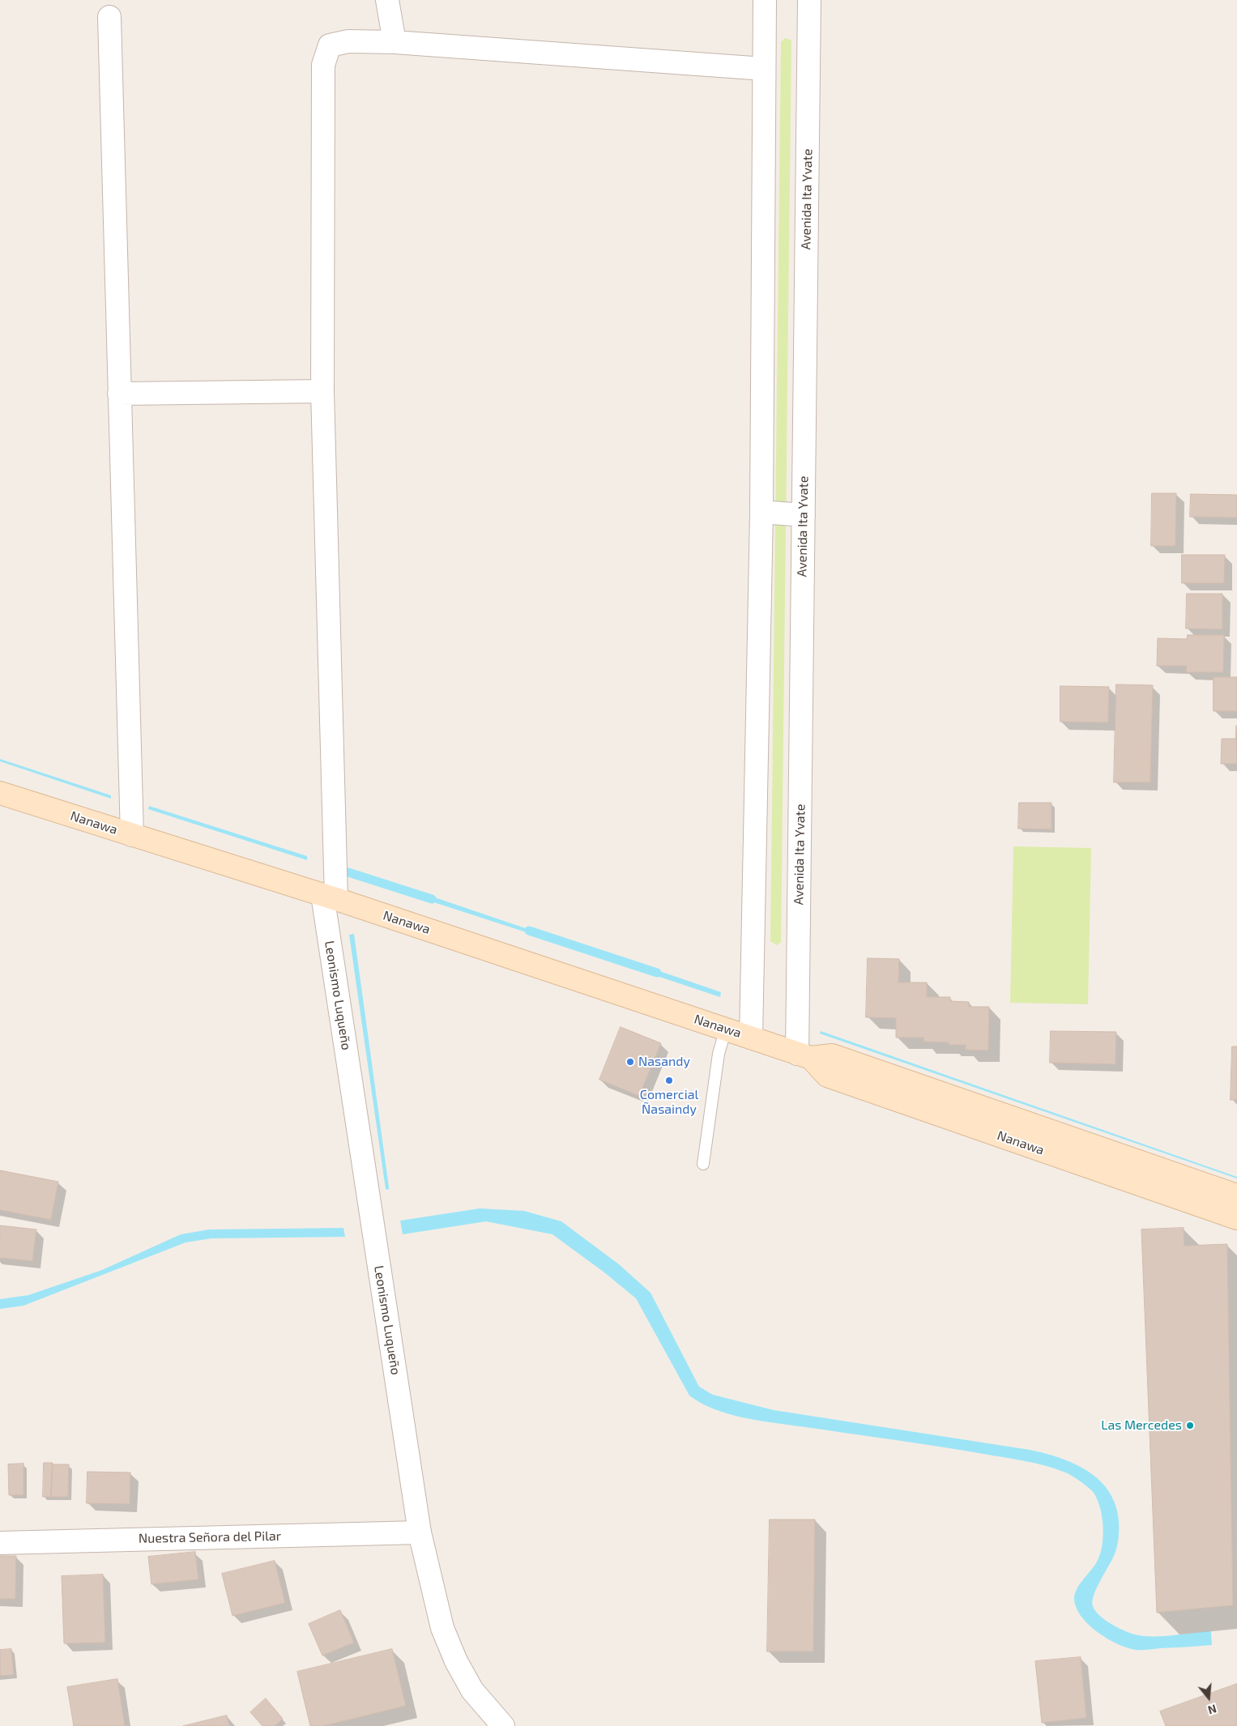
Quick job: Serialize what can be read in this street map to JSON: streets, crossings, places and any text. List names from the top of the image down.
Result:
{
  "streets": {
    "main road": ["Nanawa"],
    "street": ["Avenida Ita Yvate", "Leonismo Luqueño", "Nuestra Señora del Pilar"]
  },
  "crossings": [
    ["Avenida Ita Yvate", "Nanawa"],
    ["Nanawa", "Leonismo Luqueño"],
    ["Leonismo Luqueño", "Nuestra Señora del Pilar"]
  ],
  "places": ["Nasandy", "Comercial Ñasaindy", "Las Mercedes"],
  "north": "bottom"
}
